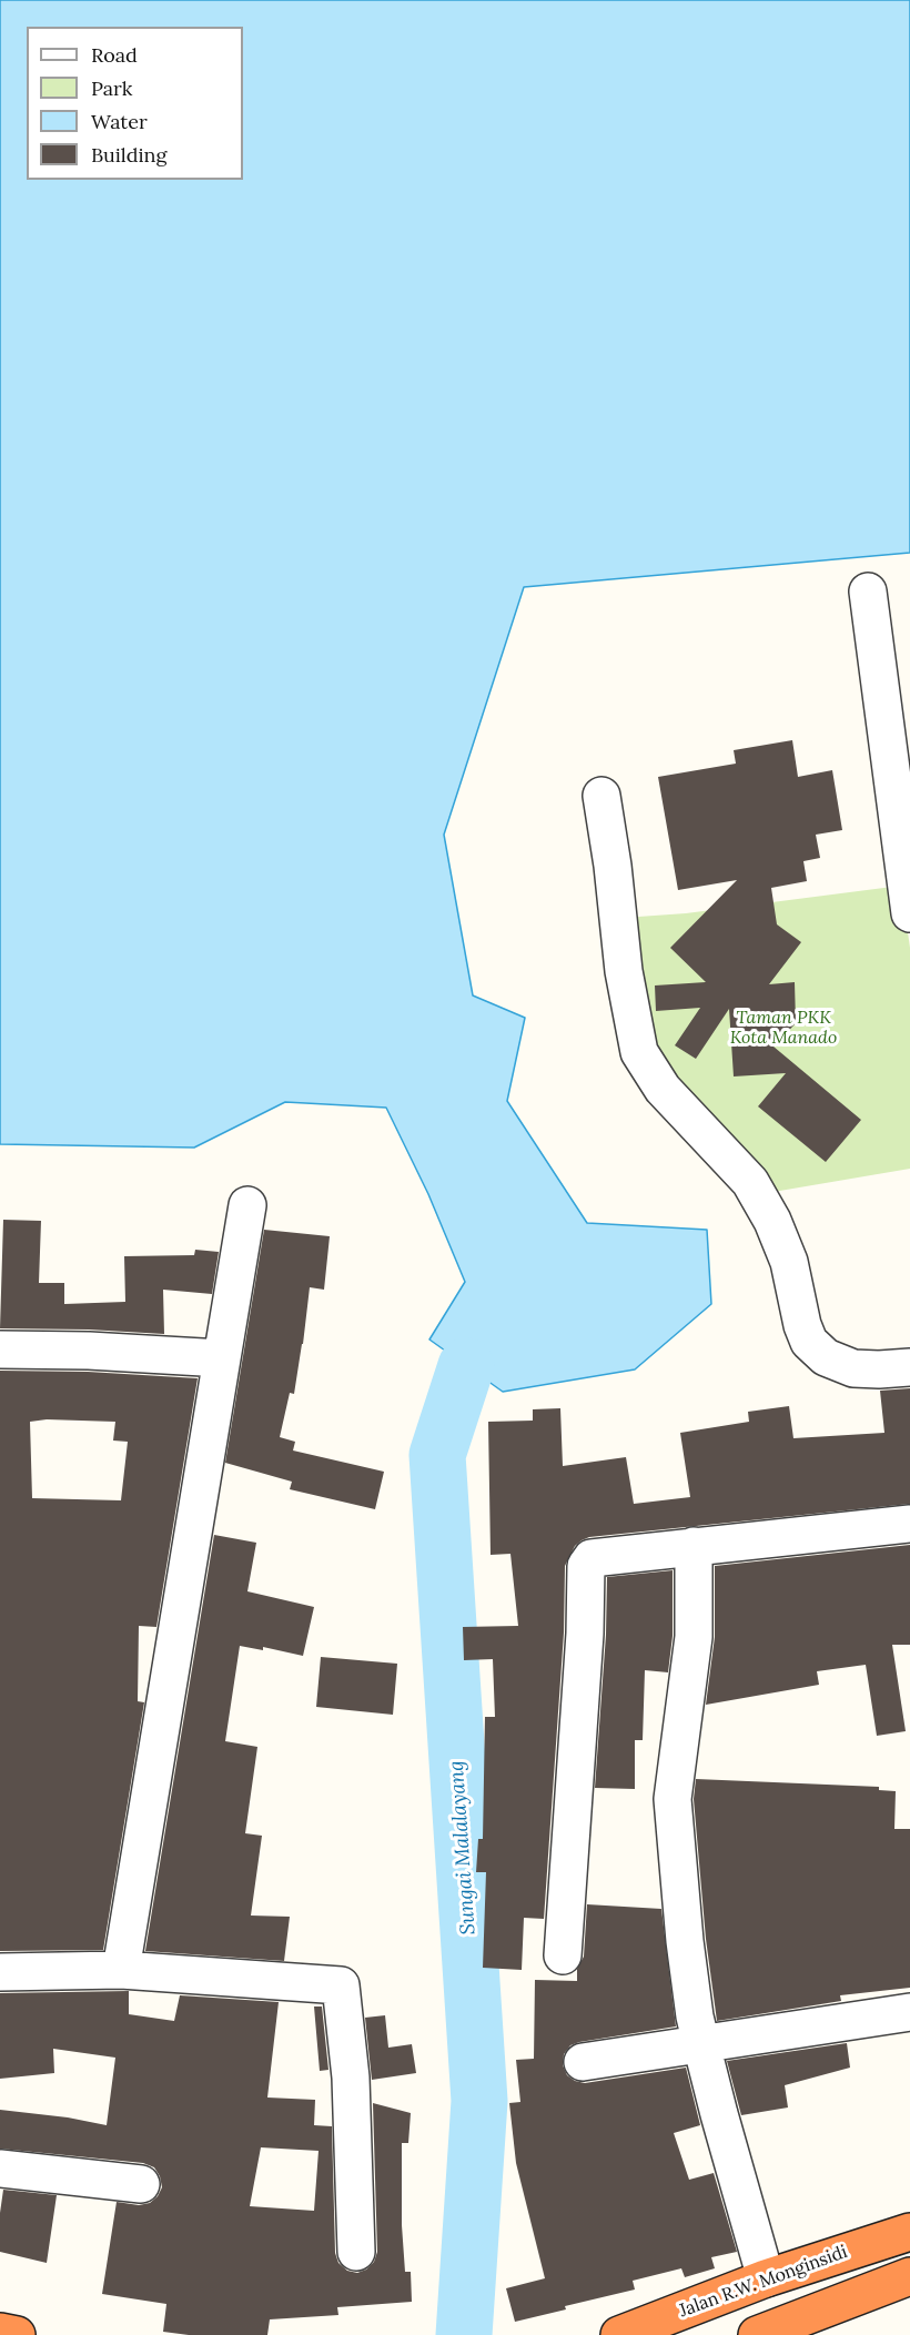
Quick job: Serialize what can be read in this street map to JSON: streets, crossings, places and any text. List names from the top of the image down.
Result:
{
  "streets": {
    "highway": ["Jalan R.W. Monginsidi"]
  },
  "water": ["Sungai Malalayang"],
  "parks": ["Taman PKK Kota Manado"],
  "legend": [
    "Road",
    "Park",
    "Water",
    "Building"
  ]
}
